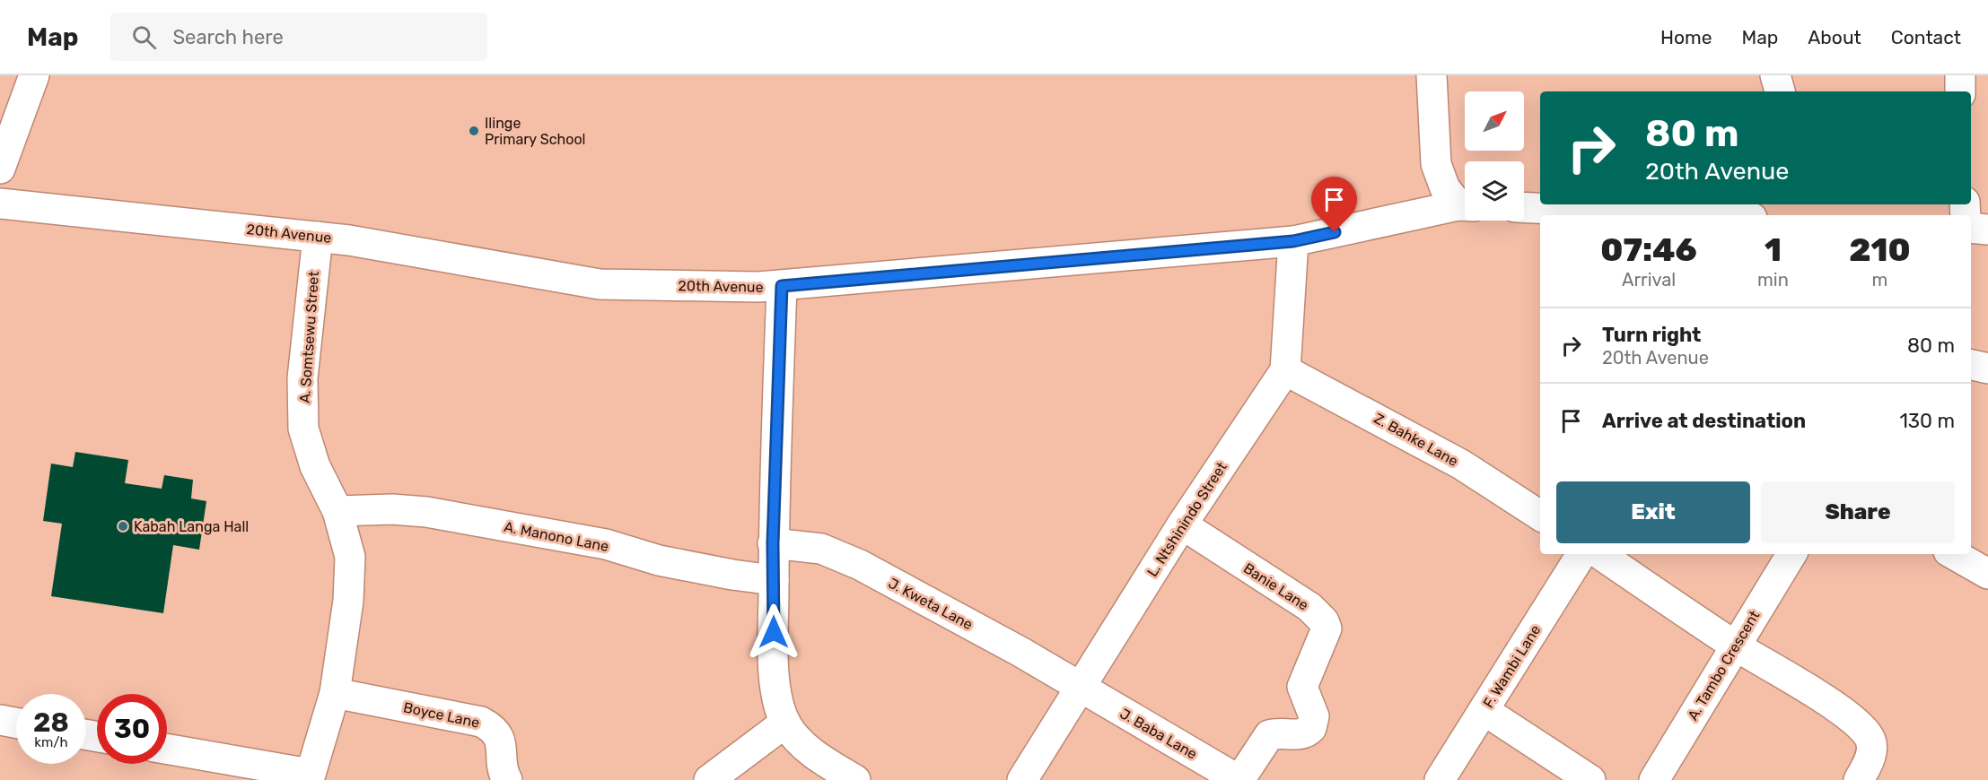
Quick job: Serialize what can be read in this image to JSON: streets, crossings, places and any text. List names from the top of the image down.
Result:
{
  "streets": {
    "street": [
      "20th Avenue",
      "A. Somtsewu Street",
      "Z. Bahke Lane",
      "L. Ntshinindo Street",
      "A. Manono Lane",
      "Banie Lane",
      "J. Kweta Lane",
      "A. Tambo Crescent",
      "F. Wambi Lane",
      "Boyce Lane",
      "J. Baba Lane"
    ]
  },
  "crossings": [
    ["20th Avenue", "A. Somtsewu Street"],
    ["A. Somtsewu Street", "A. Manono Lane"],
    ["A. Somtsewu Street", "Boyce Lane"],
    ["Z. Bahke Lane", "L. Ntshinindo Street"],
    ["L. Ntshinindo Street", "Banie Lane"],
    ["L. Ntshinindo Street", "J. Kweta Lane"],
    ["L. Ntshinindo Street", "J. Baba Lane"],
    ["Banie Lane", "J. Baba Lane"],
    ["J. Kweta Lane", "J. Baba Lane"]
  ],
  "places": ["Ilinge Primary School", "Kabah Langa Hall"],
  "north": "top right",
  "page": {
    "header": "Map",
    "search": "Search here",
    "nav": [
      "Home",
      "Map",
      "About",
      "Contact"
    ],
    "turn": ["80 m", "20th Avenue"],
    "eta": [
      "07:46",
      "Arrival",
      "1",
      "min",
      "210",
      "m"
    ],
    "list": [
      {
        "name": "Turn right",
        "note": "20th Avenue",
        "value": "80 m"
      },
      {
        "name": "Arrive at destination",
        "value": "130 m"
      }
    ],
    "buttons": ["Exit", "Share"],
    "speed": "28 km/h",
    "limit": "30"
  }
}
